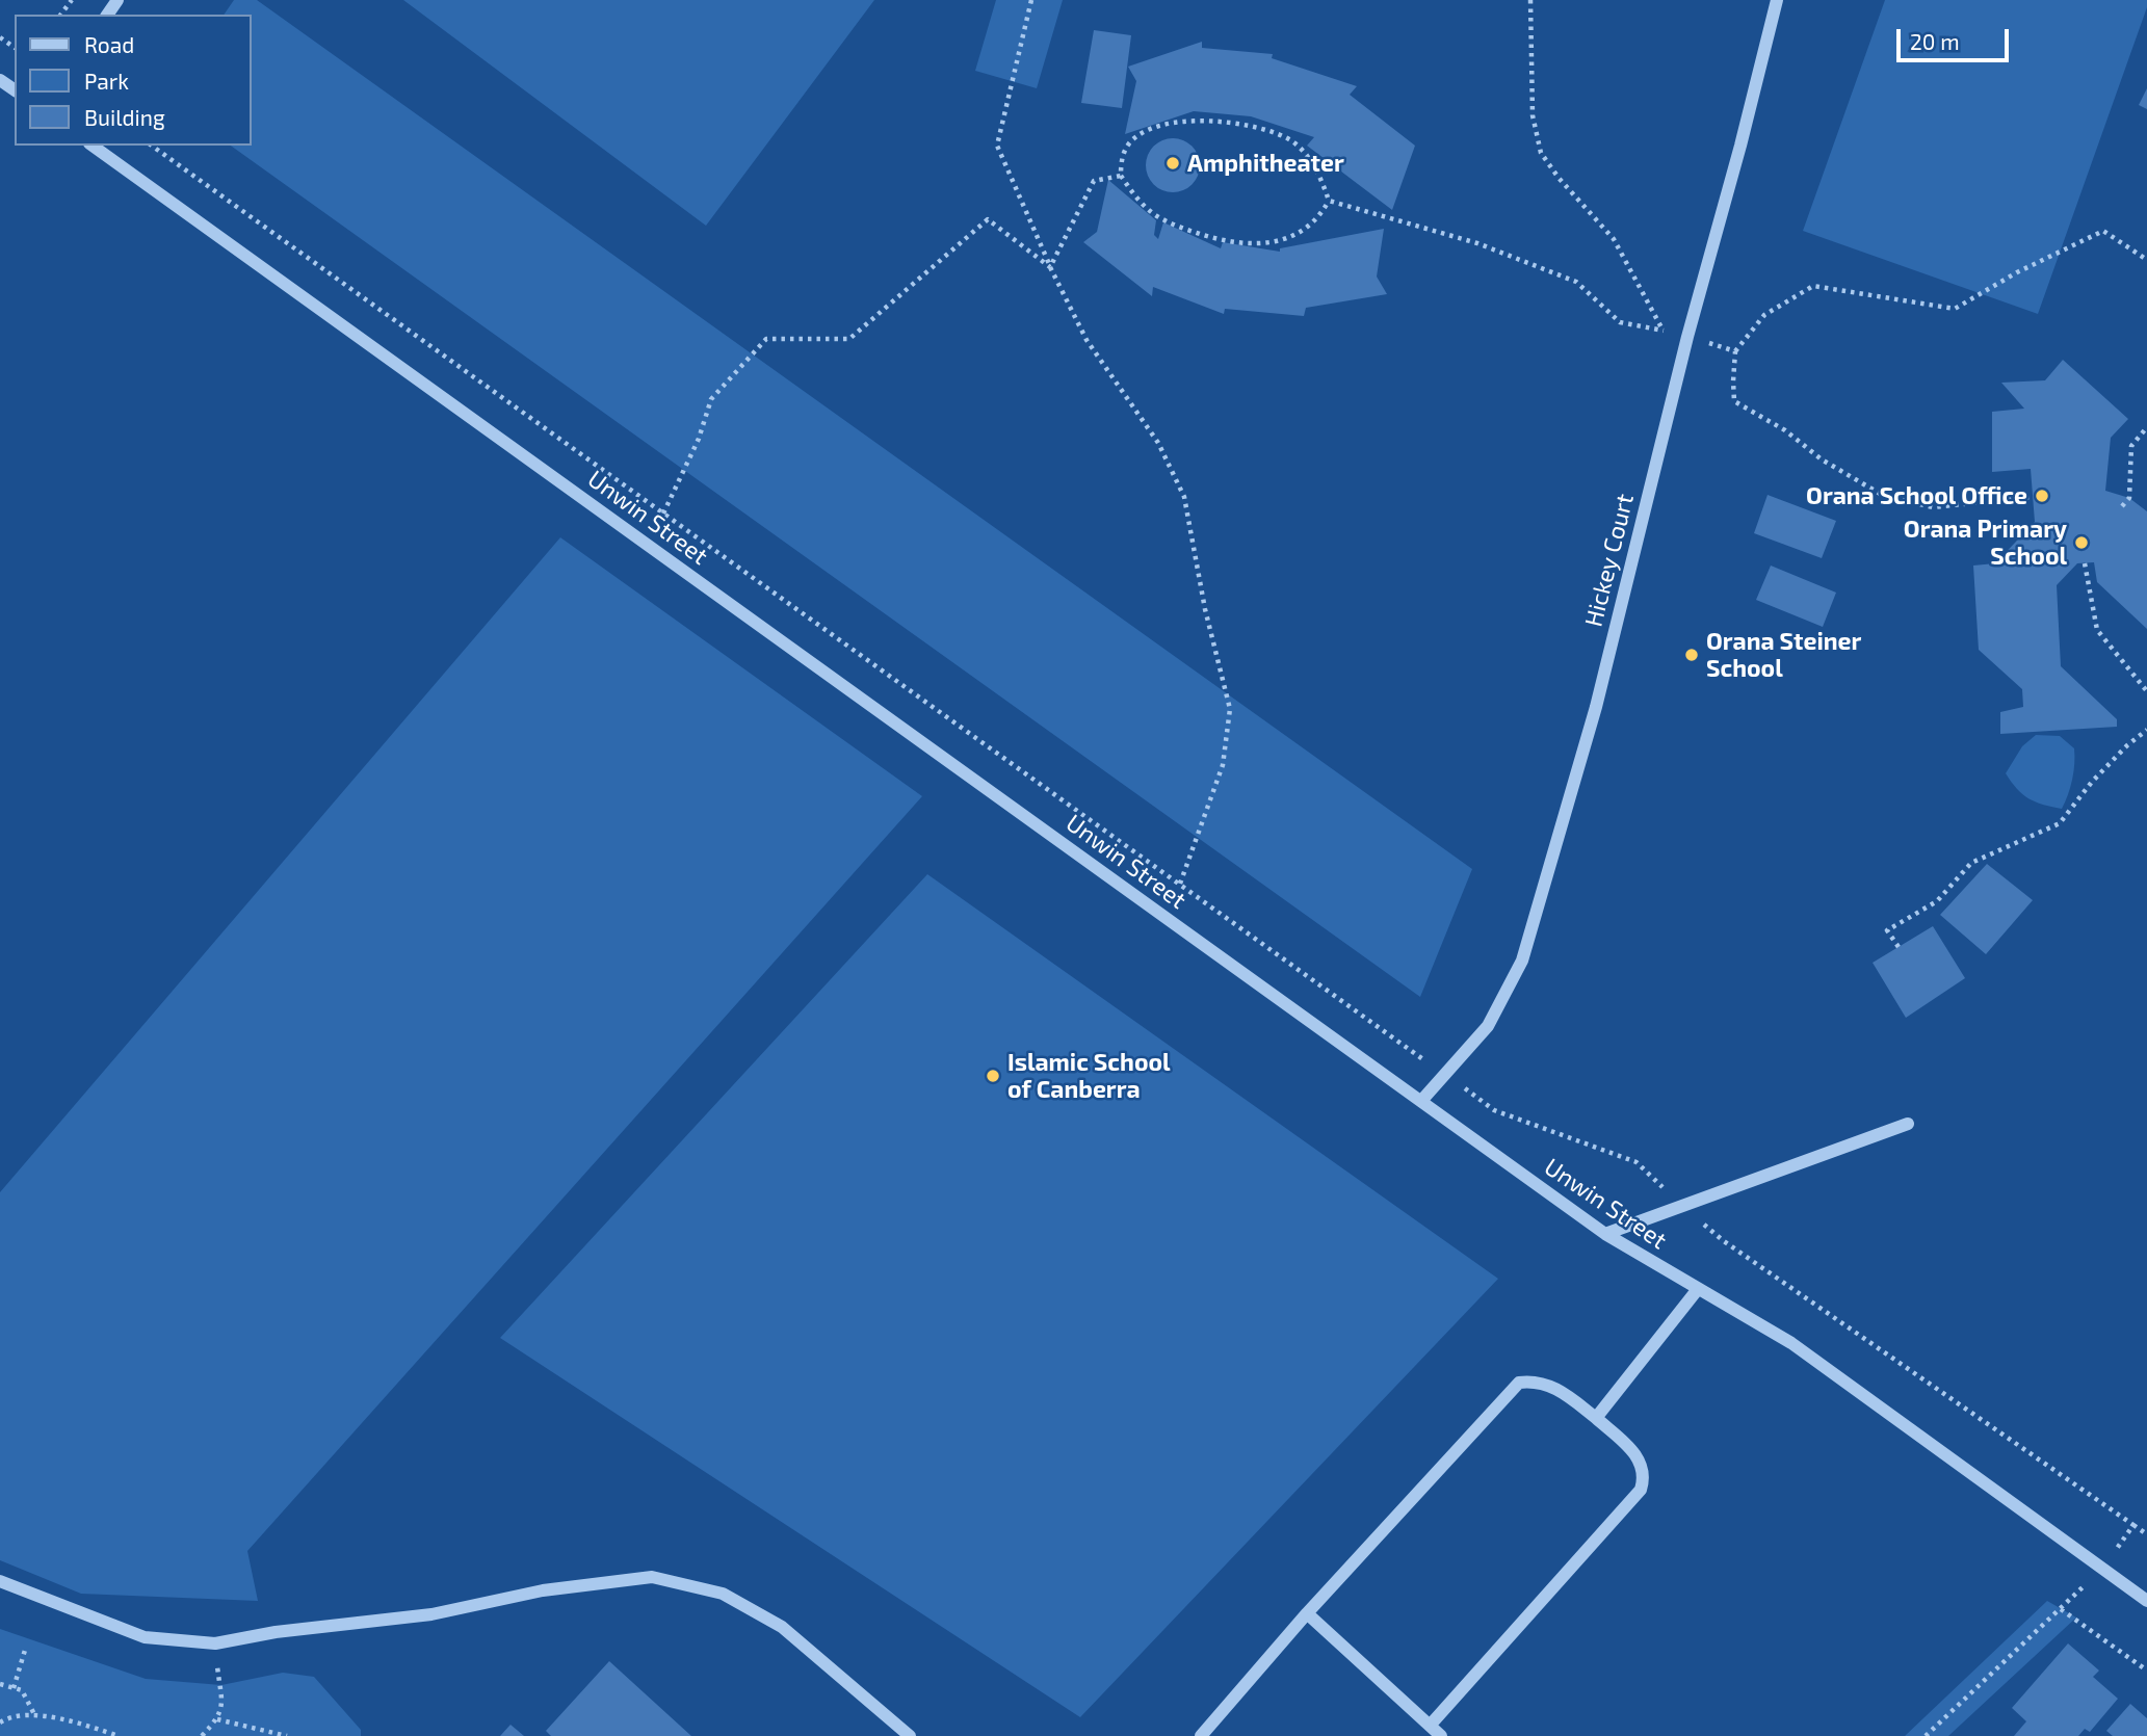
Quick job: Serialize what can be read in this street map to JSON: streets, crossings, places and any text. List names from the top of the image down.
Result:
{
  "streets": {
    "street": ["Unwin Street", "Hickey Court"]
  },
  "crossings": [
    ["Unwin Street", "Hickey Court"]
  ],
  "places": [
    "Amphitheater",
    "Orana School Office",
    "Orana Primary School",
    "Orana Steiner School",
    "Islamic School of Canberra"
  ],
  "legend": ["Road", "Park", "Building"],
  "scale_bar": "20 m"
}
